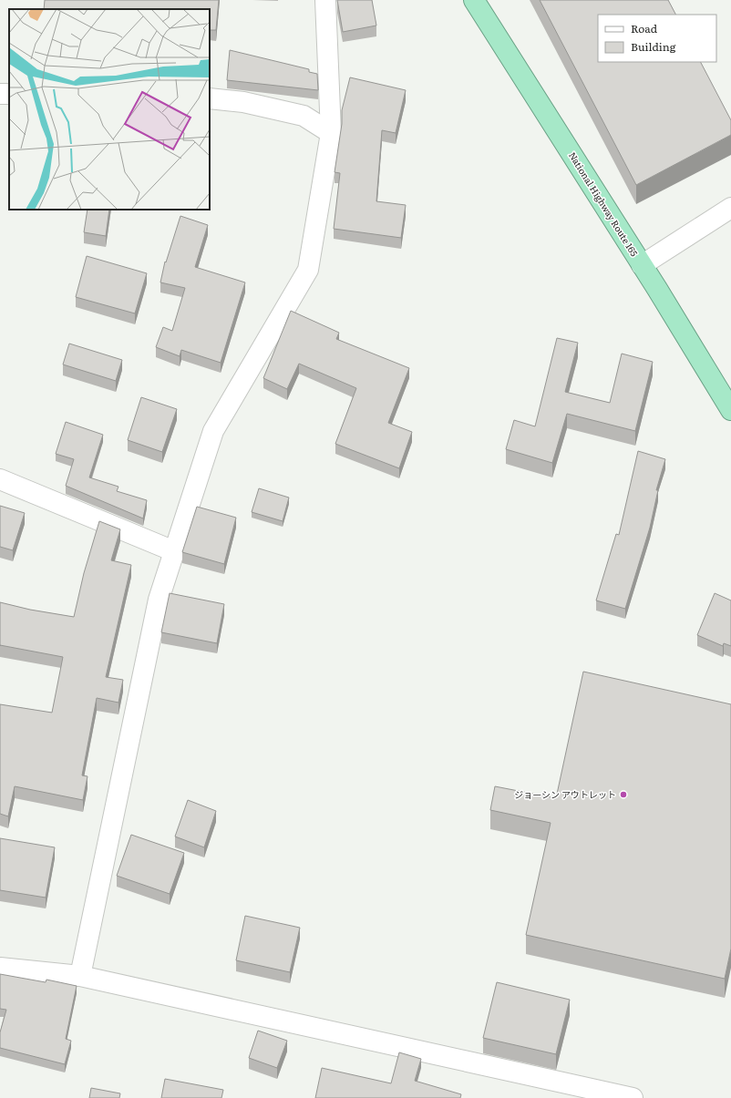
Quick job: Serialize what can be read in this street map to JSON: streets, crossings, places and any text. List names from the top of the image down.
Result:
{
  "streets": {
    "highway": ["National Highway Route 165"]
  },
  "places": ["ジョーシン アウトレット"],
  "legend": ["Road", "Building"]
}
